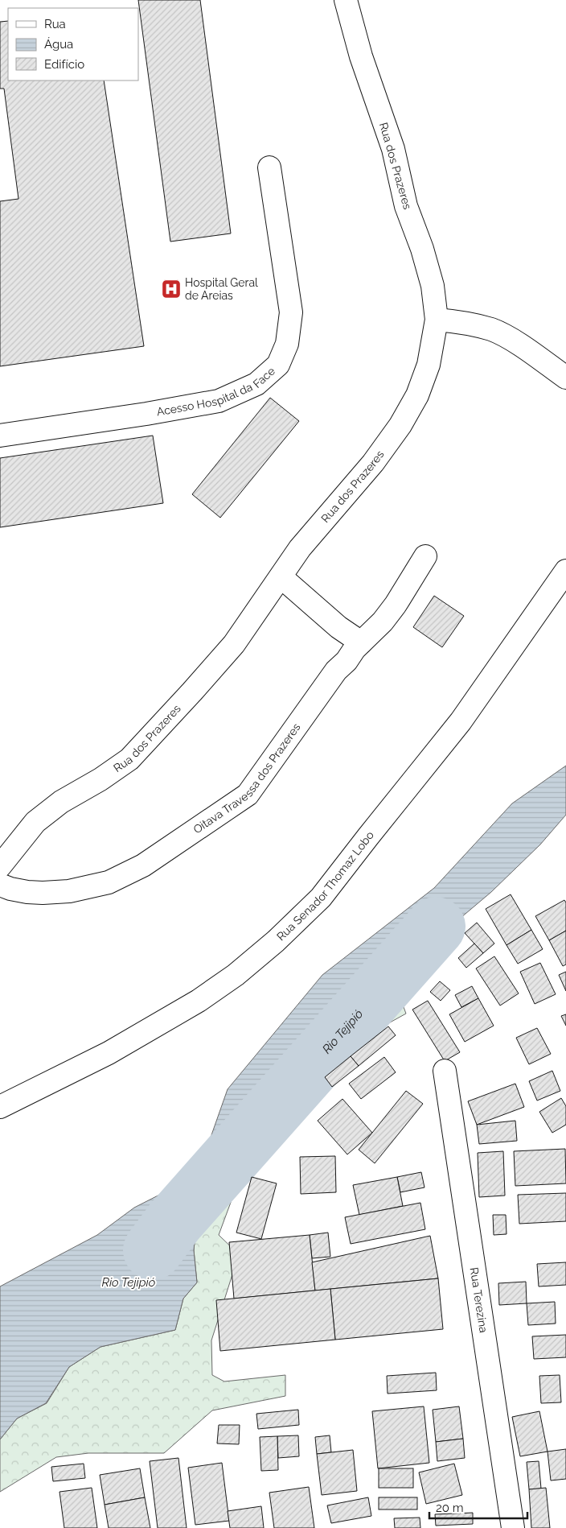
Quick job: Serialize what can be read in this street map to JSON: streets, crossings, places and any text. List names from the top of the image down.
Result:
{
  "streets": {
    "street": [
      "Rua dos Prazeres",
      "Acesso Hospital da Face",
      "Oitava Travessa dos Prazeres",
      "Rua Senador Thomaz Lobo",
      "Rua Terezina"
    ]
  },
  "water": ["Rio Tejipió"],
  "places": {
    "hospital": ["Hospital Geral de Areias"]
  },
  "legend": ["Rua", "Água", "Edifício"],
  "scale_bar": "20 m"
}
